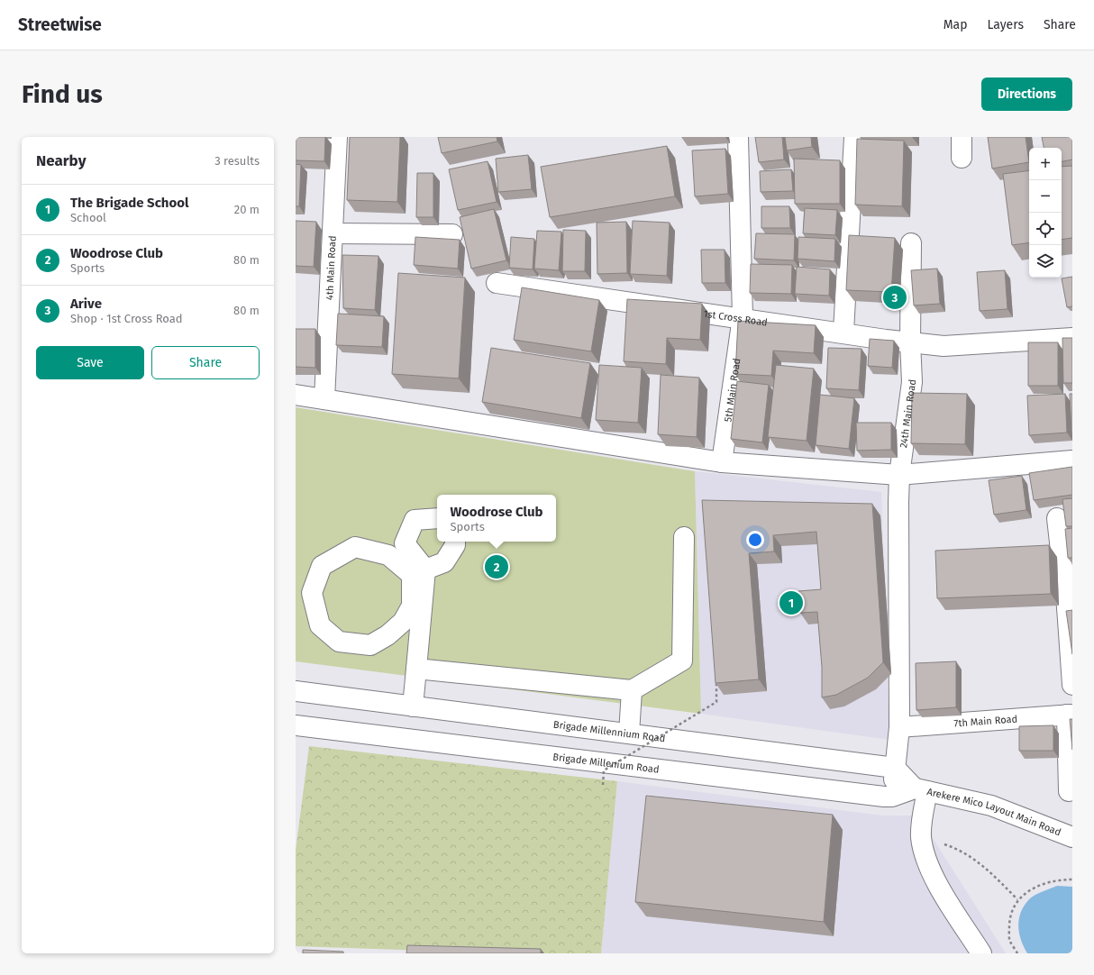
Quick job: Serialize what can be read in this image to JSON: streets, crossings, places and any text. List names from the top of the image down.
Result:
{
  "streets": {
    "street": [
      "4th Main Road",
      "1st Cross Road",
      "5th Main Road",
      "24th Main Road",
      "7th Main Road",
      "Brigade Millennium Road",
      "Brigade Millenium Road",
      "Arekere Mico Layout Main Road"
    ]
  },
  "crossings": [
    ["1st Cross Road", "5th Main Road"],
    ["1st Cross Road", "24th Main Road"],
    ["24th Main Road", "7th Main Road"],
    ["24th Main Road", "Brigade Millennium Road"],
    ["24th Main Road", "Brigade Millenium Road"],
    ["Brigade Millenium Road", "Arekere Mico Layout Main Road"]
  ],
  "page": {
    "header": "Streetwise",
    "nav": ["Map", "Layers", "Share"],
    "buttons": [
      "Directions",
      ["Save", "Share"]
    ],
    "title": "Find us",
    "heading": ["Nearby", "3 results"],
    "map_buttons": ["+", "−"],
    "list": [
      {
        "mark": "1",
        "name": "The Brigade School",
        "note": "School",
        "value": "20 m"
      },
      {
        "mark": "2",
        "name": "Woodrose Club",
        "note": "Sports",
        "value": "80 m"
      },
      {
        "mark": "3",
        "name": "Arive",
        "note": "Shop · 1st Cross Road",
        "value": "80 m"
      }
    ],
    "pins": ["3", "2", "1"],
    "popup": ["Woodrose Club", "Sports"]
  }
}
